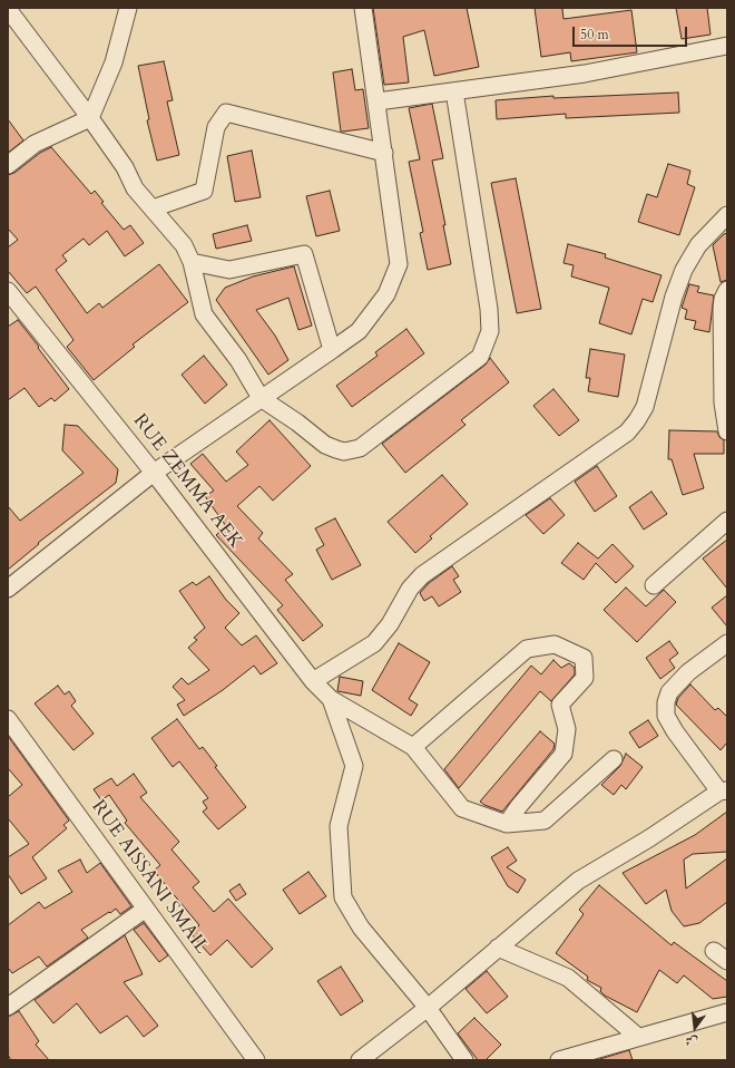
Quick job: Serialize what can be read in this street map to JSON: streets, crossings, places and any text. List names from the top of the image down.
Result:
{
  "streets": {
    "street": ["RUE ZEMMA AEK", "RUE AISSANI SMAIL"]
  },
  "scale_bar": "50 m",
  "north": "bottom"
}
